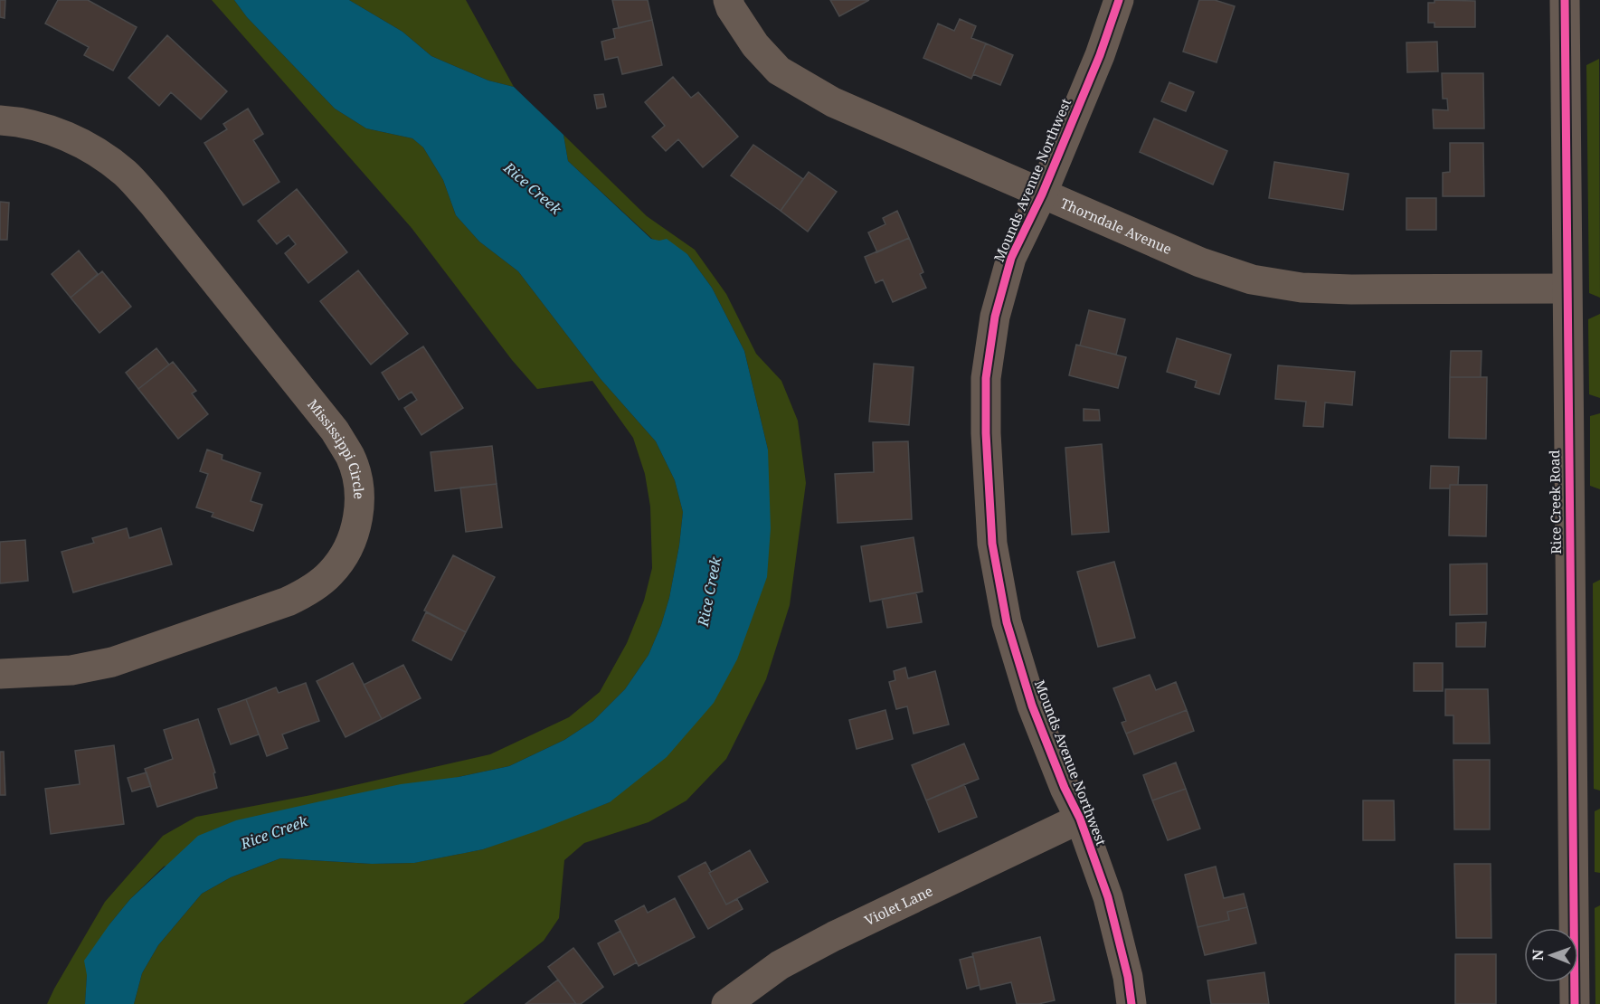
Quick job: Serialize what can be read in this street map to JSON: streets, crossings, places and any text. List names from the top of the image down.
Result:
{
  "streets": {
    "street": [
      "Mounds Avenue Northwest",
      "Thorndale Avenue",
      "Mississippi Circle",
      "Rice Creek Road",
      "Violet Lane"
    ]
  },
  "crossings": [
    ["Mounds Avenue Northwest", "Thorndale Avenue"],
    ["Mounds Avenue Northwest", "Violet Lane"],
    ["Thorndale Avenue", "Rice Creek Road"]
  ],
  "water": ["Rice Creek"],
  "north": "left"
}
